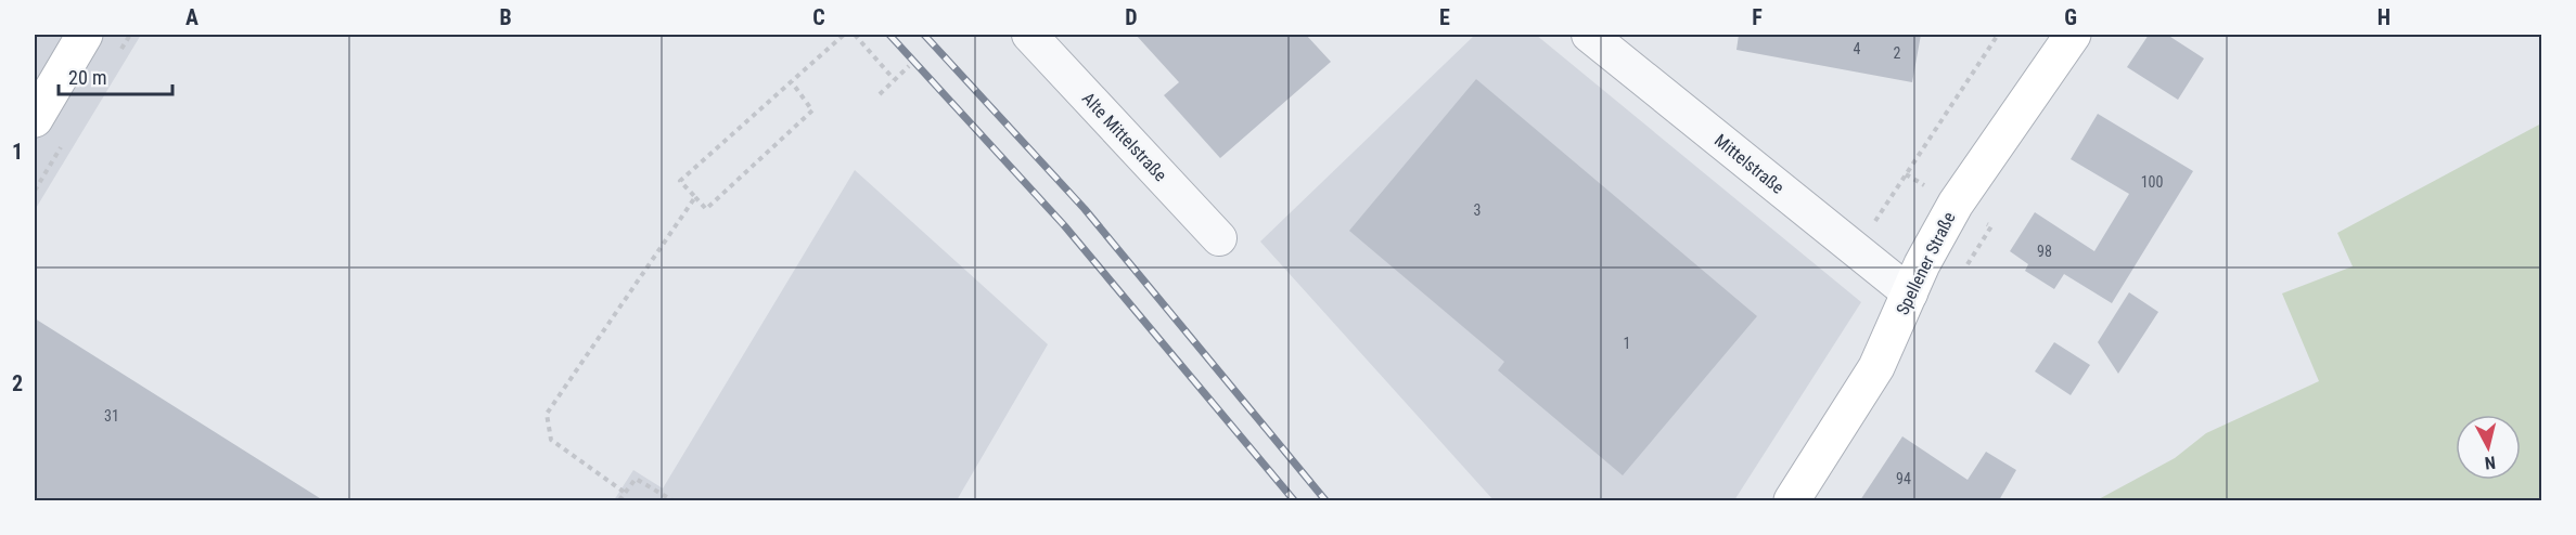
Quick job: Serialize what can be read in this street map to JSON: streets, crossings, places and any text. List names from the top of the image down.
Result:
{
  "streets": {
    "street": ["Alte Mittelstraße", "Mittelstraße", "Spellener Straße"]
  },
  "crossings": [
    ["Mittelstraße", "Spellener Straße"]
  ],
  "house_numbers": [
    "4",
    "2",
    "100",
    "3",
    "98",
    "1",
    "31",
    "94"
  ],
  "scale_bar": "20 m",
  "north": "bottom",
  "grid": {
    "columns": [
      "A",
      "B",
      "C",
      "D",
      "E",
      "F",
      "G",
      "H"
    ],
    "rows": ["1", "2"]
  }
}
